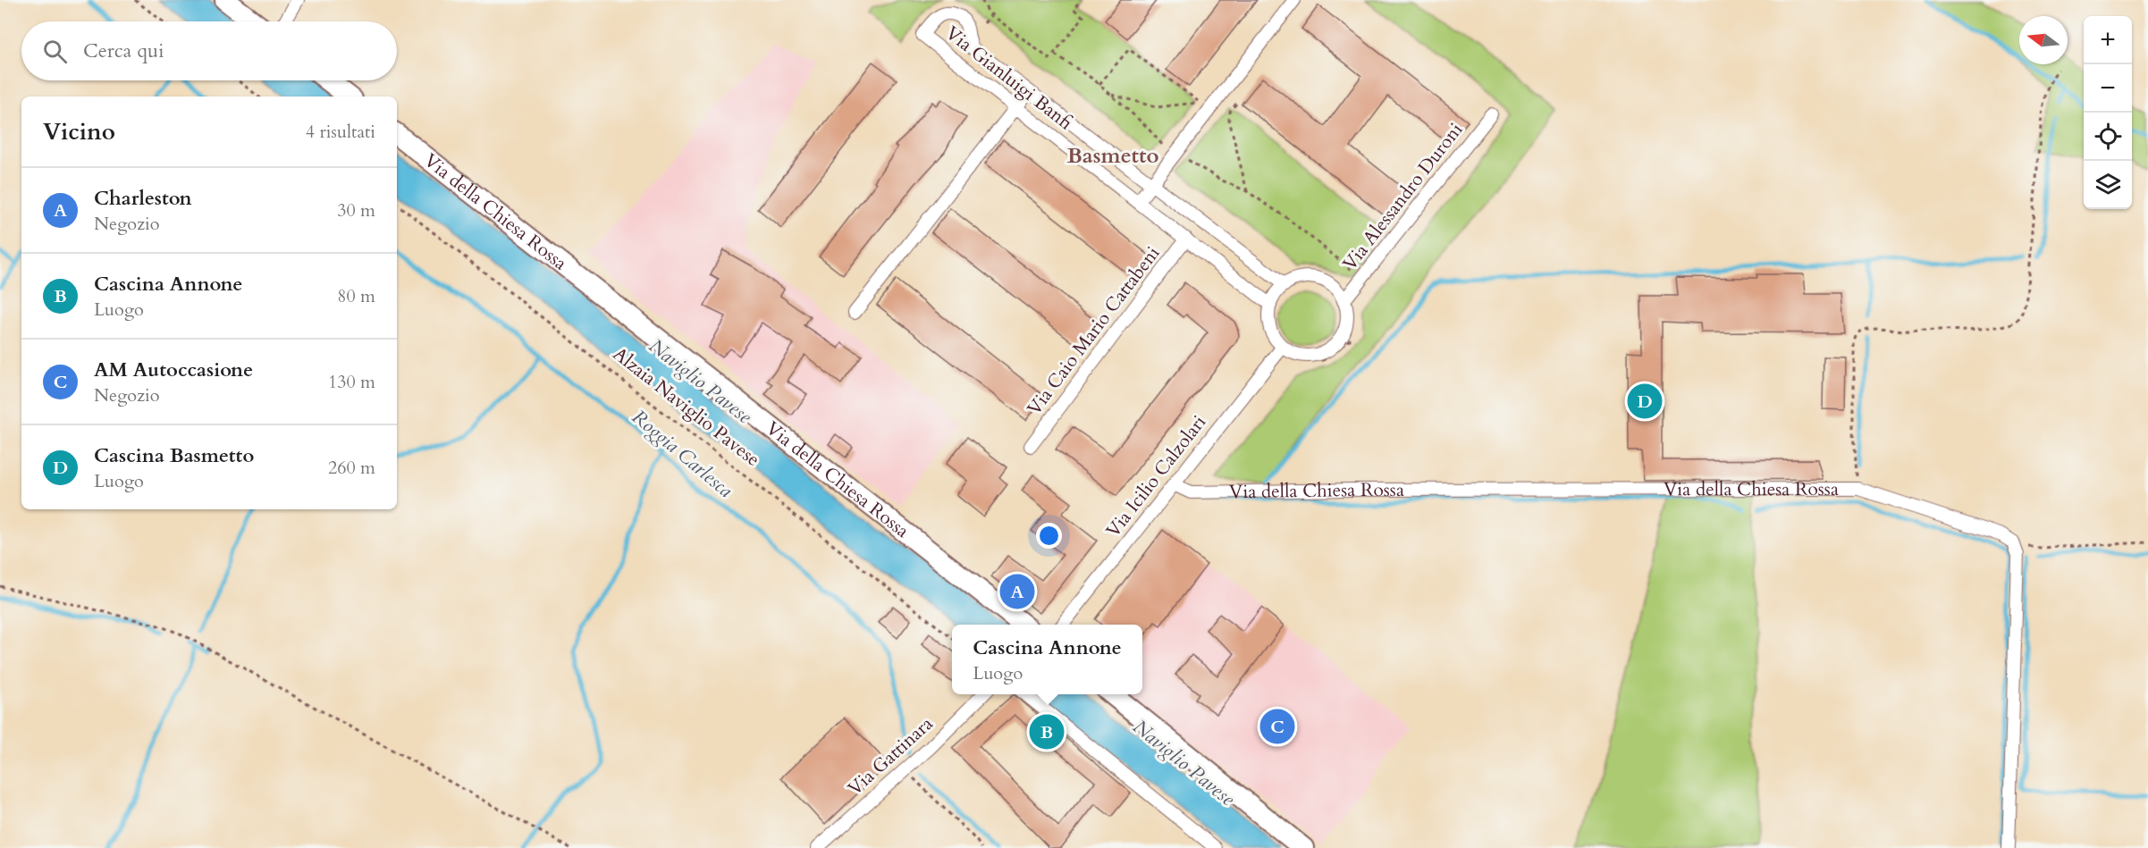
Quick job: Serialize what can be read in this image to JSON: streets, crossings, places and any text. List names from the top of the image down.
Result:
{
  "streets": {
    "main road": ["Via della Chiesa Rossa"],
    "street": [
      "Via Gianluigi Banfi",
      "Via Alessandro Duroni",
      "Via Caio Mario Cattabeni",
      "Via Icilio Calzolari",
      "Via Gattinara"
    ],
    "path": ["Alzaia Naviglio Pavese"]
  },
  "crossings": [
    ["Via Gianluigi Banfi", "Via Alessandro Duroni"],
    ["Via Gianluigi Banfi", "Via Caio Mario Cattabeni"],
    ["Via Gianluigi Banfi", "Via Icilio Calzolari"],
    ["Via Alessandro Duroni", "Via Icilio Calzolari"],
    ["Via della Chiesa Rossa", "Via Icilio Calzolari"]
  ],
  "districts": ["Basmetto"],
  "water": ["Naviglio Pavese", "Roggia Carlesca"],
  "north": "left",
  "page": {
    "map_buttons": ["+", "−"],
    "search": "Cerca qui",
    "heading": ["Vicino", "4 risultati"],
    "list": [
      {
        "mark": "A",
        "name": "Charleston",
        "note": "Negozio",
        "value": "30 m"
      },
      {
        "mark": "B",
        "name": "Cascina Annone",
        "note": "Luogo",
        "value": "80 m"
      },
      {
        "mark": "C",
        "name": "AM Autoccasione",
        "note": "Negozio",
        "value": "130 m"
      },
      {
        "mark": "D",
        "name": "Cascina Basmetto",
        "note": "Luogo",
        "value": "260 m"
      }
    ],
    "pins": [
      "D",
      "A",
      "C",
      "B"
    ],
    "popup": ["Cascina Annone", "Luogo"]
  }
}
